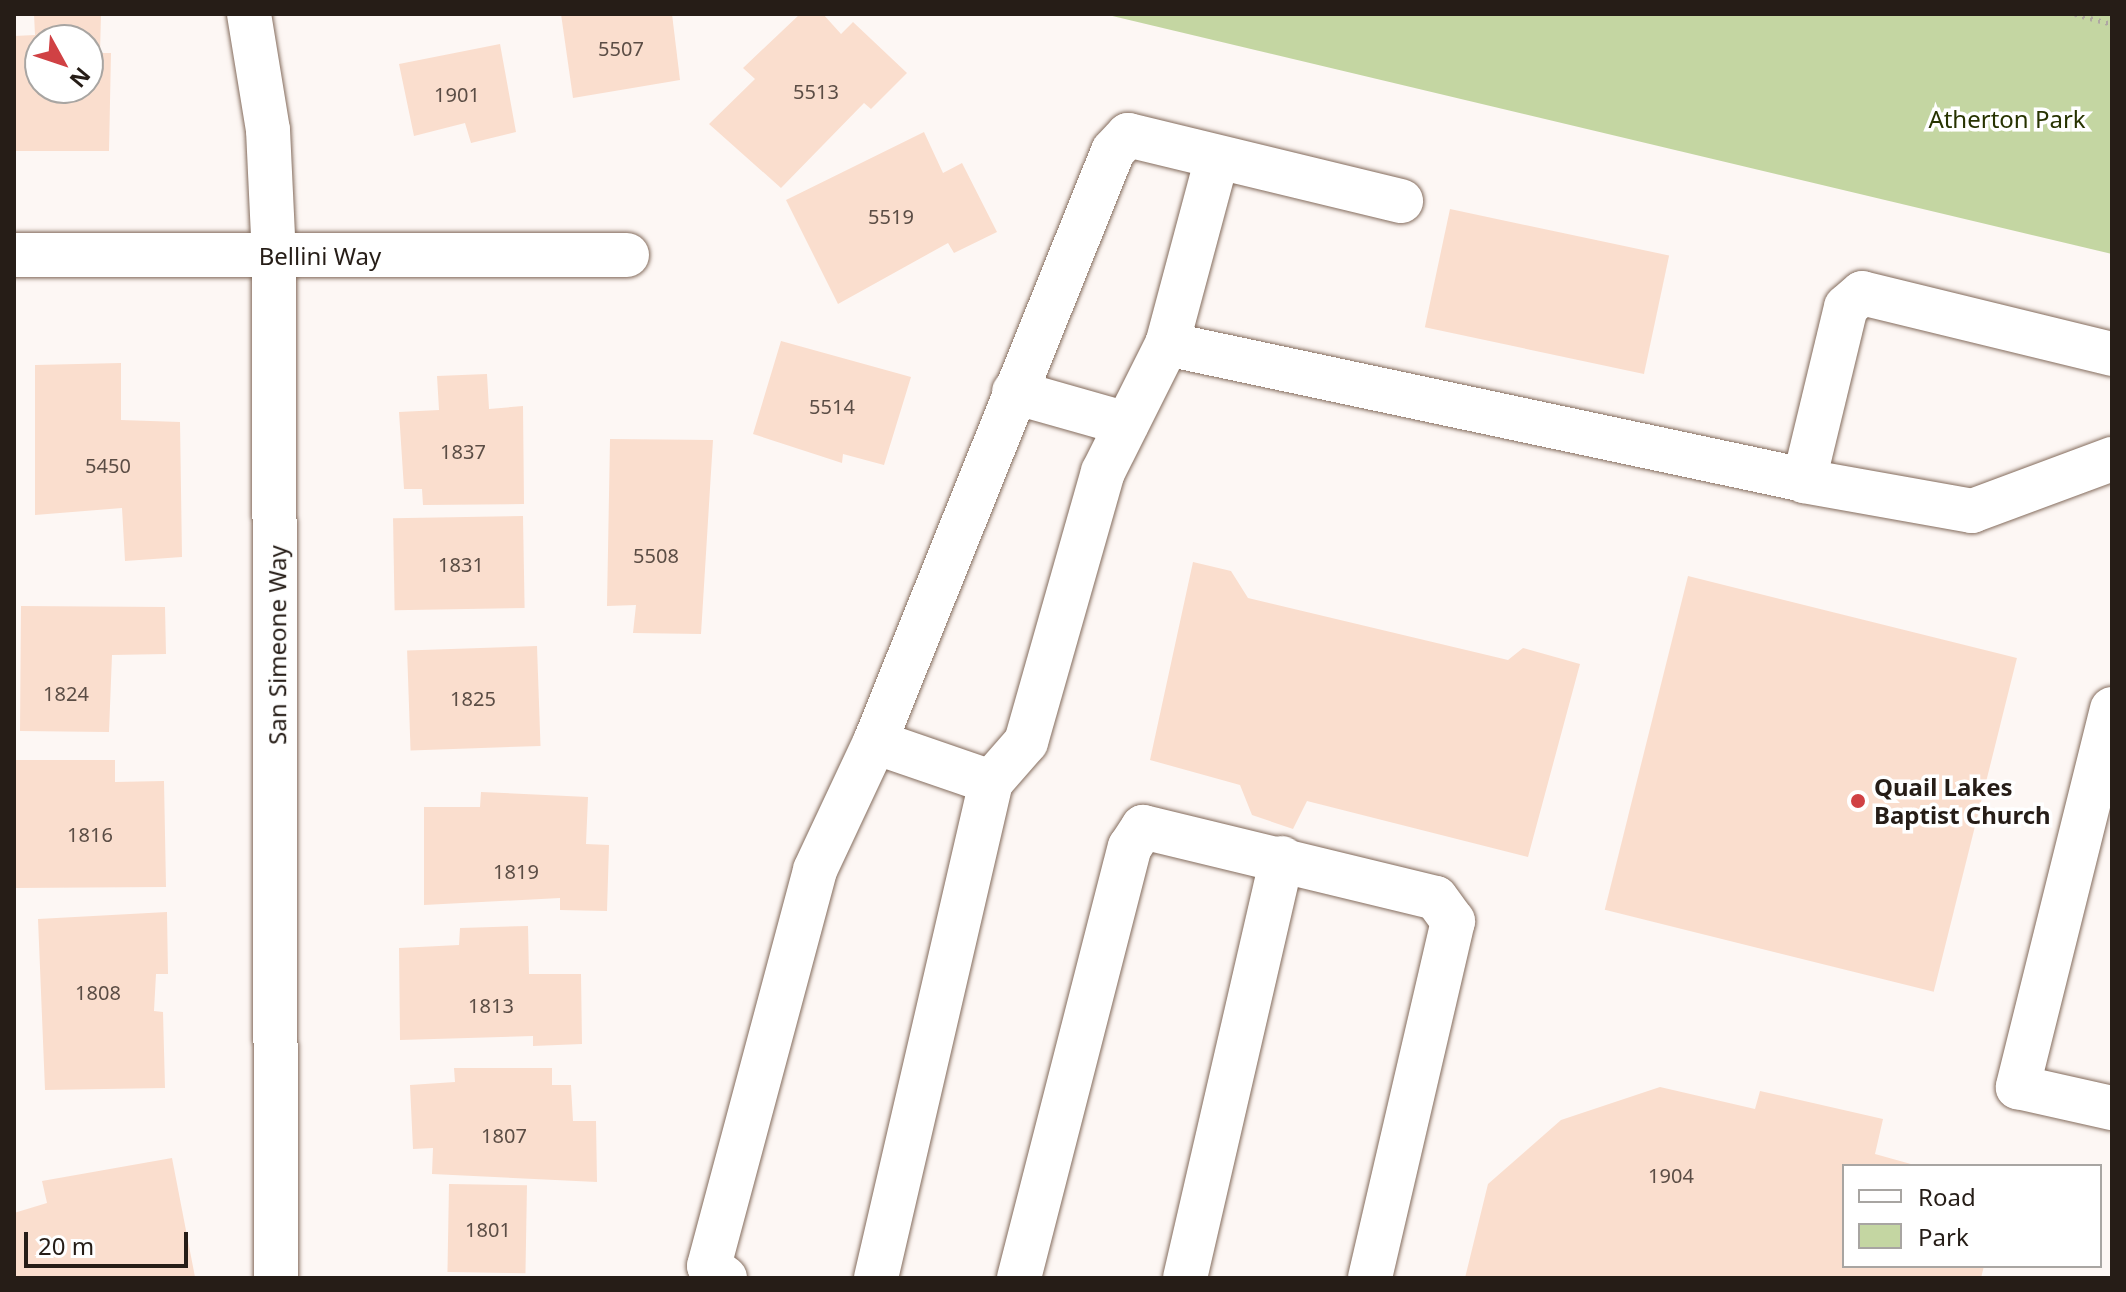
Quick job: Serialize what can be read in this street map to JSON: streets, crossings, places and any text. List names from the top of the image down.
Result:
{
  "streets": {
    "street": ["Bellini Way", "San Simeone Way"]
  },
  "crossings": [
    ["Bellini Way", "San Simeone Way"]
  ],
  "parks": ["Atherton Park"],
  "places": ["Quail Lakes Baptist Church"],
  "house_numbers": [
    "5507",
    "5513",
    "1901",
    "5519",
    "5514",
    "1837",
    "5450",
    "5508",
    "1831",
    "1824",
    "1825",
    "1816",
    "1819",
    "1808",
    "1813",
    "1807",
    "1904",
    "1801"
  ],
  "legend": ["Road", "Park"],
  "scale_bar": "20 m",
  "north": "bottom right"
}
